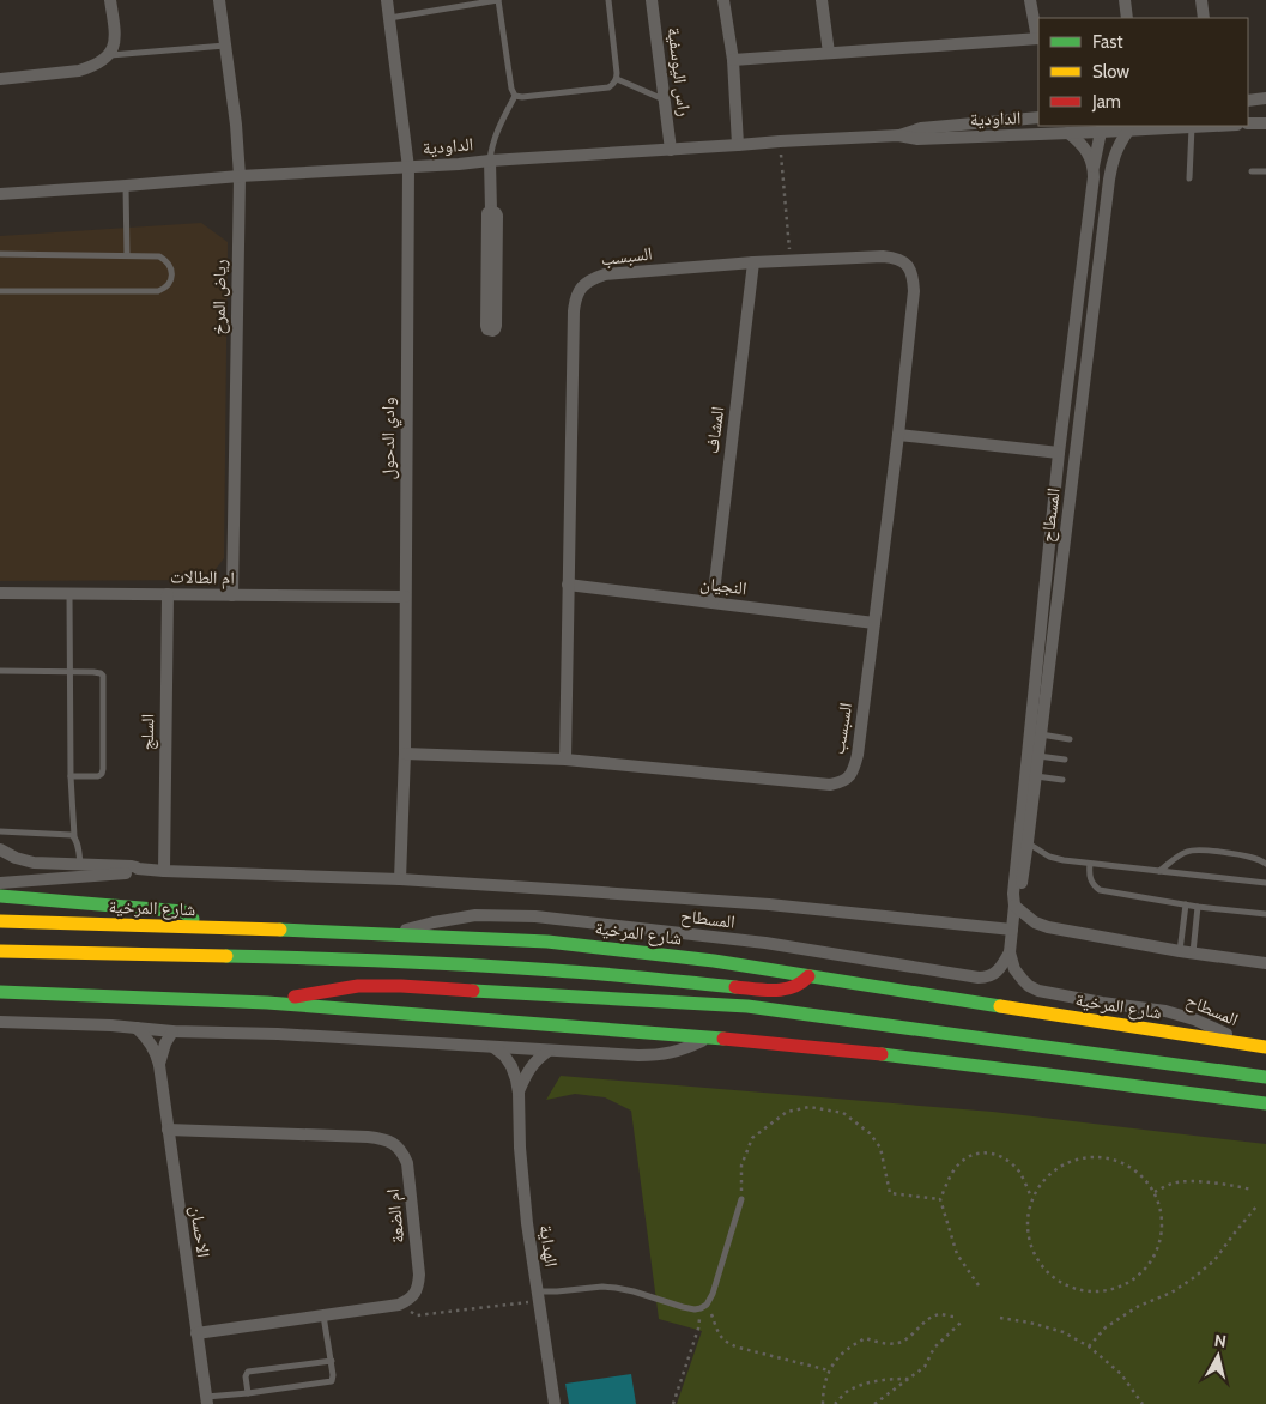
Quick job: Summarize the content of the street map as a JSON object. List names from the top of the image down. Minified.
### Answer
{"streets":{"highway":["شارع المرخية"],"street":["راس اليوسفية","الداودية","السبسب","رياض المرخ","المشاف","وادي الدحول","المسطاح","ام الطالات","النجيان","السلج","ام الضعة","الاحسان","الهداية"]},"crossings":[["راس اليوسفية","الداودية"],["الداودية","رياض المرخ"],["الداودية","وادي الدحول"],["الداودية","المسطاح"],["السبسب","المشاف"],["السبسب","وادي الدحول"],["السبسب","النجيان"],["رياض المرخ","ام الطالات"],["المشاف","النجيان"],["وادي الدحول","ام الطالات"],["وادي الدحول","شارع المرخية"],["المسطاح","شارع المرخية"],["ام الطالات","السلج"],["السلج","شارع المرخية"],["ام الضعة","الاحسان"]],"legend":["Fast","Slow","Jam"],"north":"top"}
